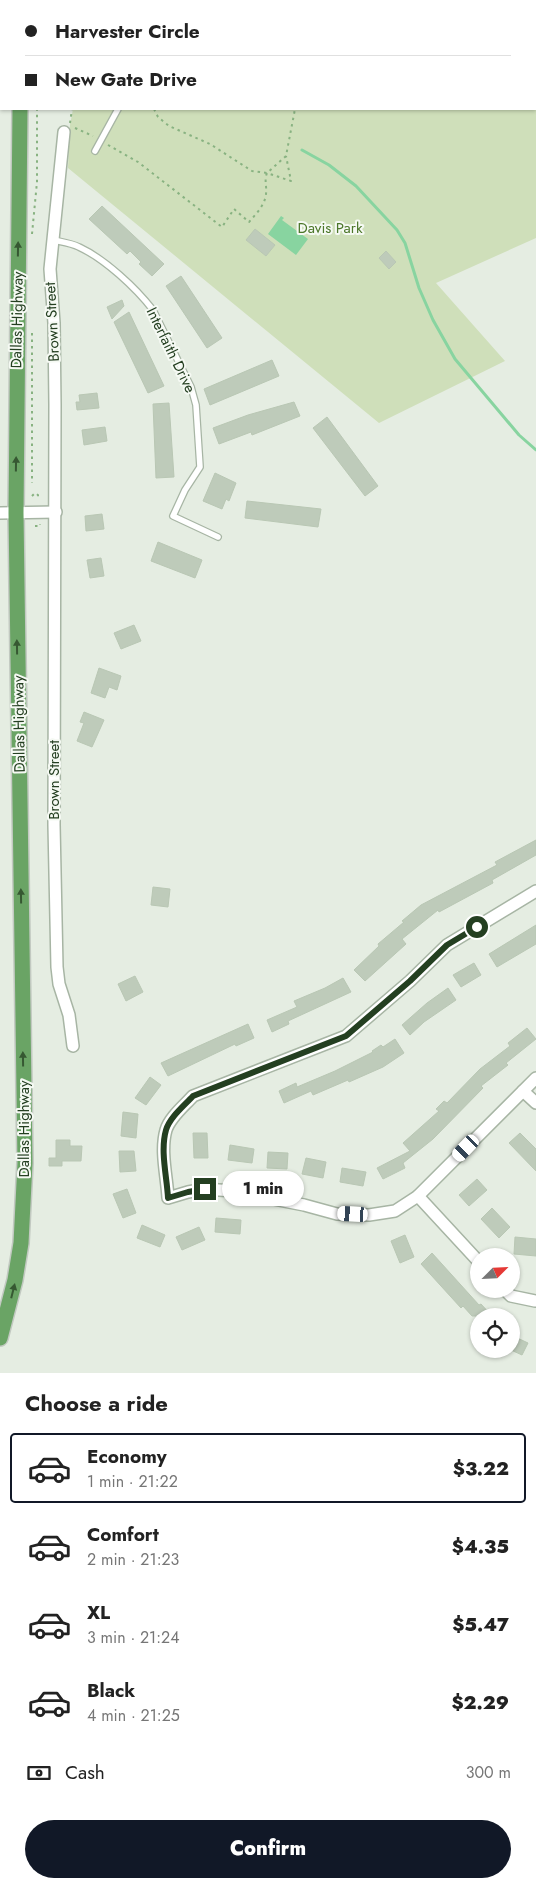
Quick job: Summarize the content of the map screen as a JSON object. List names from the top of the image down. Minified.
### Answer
{"streets":{"main road":["Dallas Highway"],"street":["Brown Street"],"lane":["Interfaith Drive"]},"crossings":[["Brown Street","Interfaith Drive"]],"one_way":["Dallas Highway"],"parks":["Davis Park"],"north":"top right","page":{"banner":["Harvester Circle","New Gate Drive"],"bubble":"1 min","heading":"Choose a ride","list":[{"name":"Economy","note":"1 min · 21:22","value":"$3.22"},{"name":"Comfort","note":"2 min · 21:23","value":"$4.35"},{"name":"XL","note":"3 min · 21:24","value":"$5.47"},{"name":"Black","note":"4 min · 21:25","value":"$2.29"}],"pay":["Cash","300 m"],"buttons":"Confirm"}}
